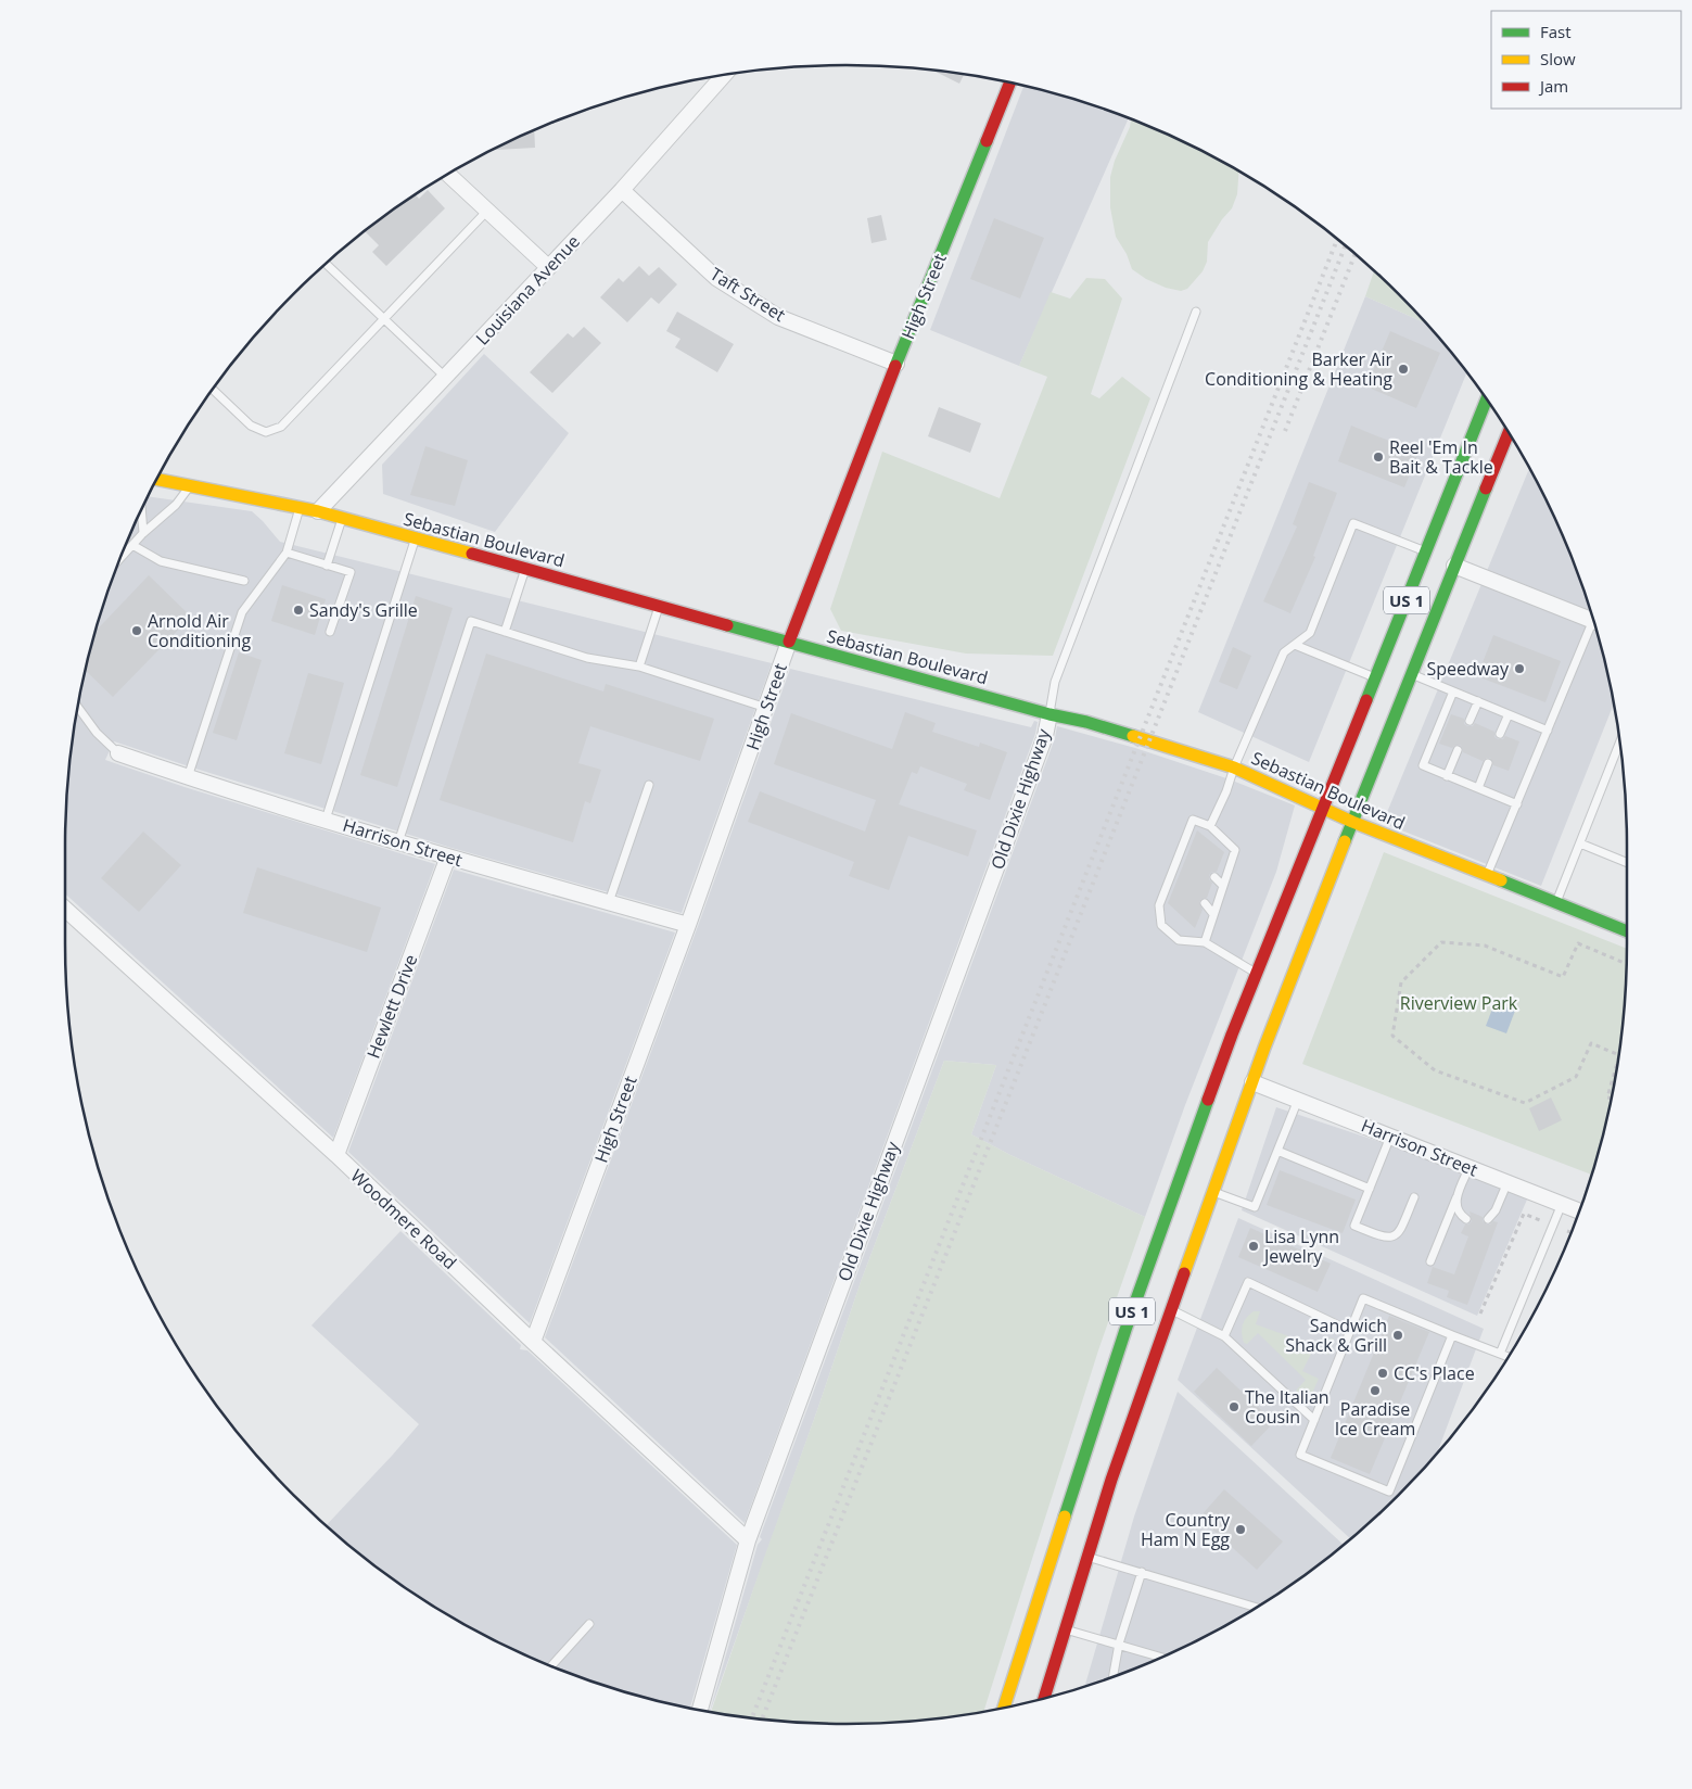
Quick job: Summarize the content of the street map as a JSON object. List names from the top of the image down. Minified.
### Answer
{"streets":{"main road":["High Street","Sebastian Boulevard","US 1"],"street":["Louisiana Avenue","Taft Street","Old Dixie Highway","Harrison Street","Hewlett Drive","Woodmere Road"]},"crossings":[["Louisiana Avenue","Taft Street"],["Louisiana Avenue","Sebastian Boulevard"],["Taft Street","High Street"],["High Street","Sebastian Boulevard"],["High Street","Harrison Street"],["High Street","Woodmere Road"],["Sebastian Boulevard","US 1"],["Sebastian Boulevard","Old Dixie Highway"],["US 1","Harrison Street"],["Old Dixie Highway","Woodmere Road"],["Harrison Street","Hewlett Drive"],["Hewlett Drive","Woodmere Road"]],"parks":["Riverview Park"],"places":["Barker Air Conditioning & Heating","Reel 'Em In Bait & Tackle","Sandy's Grille","Arnold Air Conditioning","Speedway","Lisa Lynn Jewelry","Sandwich Shack & Grill","CC's Place","Paradise Ice Cream","The Italian Cousin","Country Ham N Egg"],"legend":["Fast","Slow","Jam"]}
